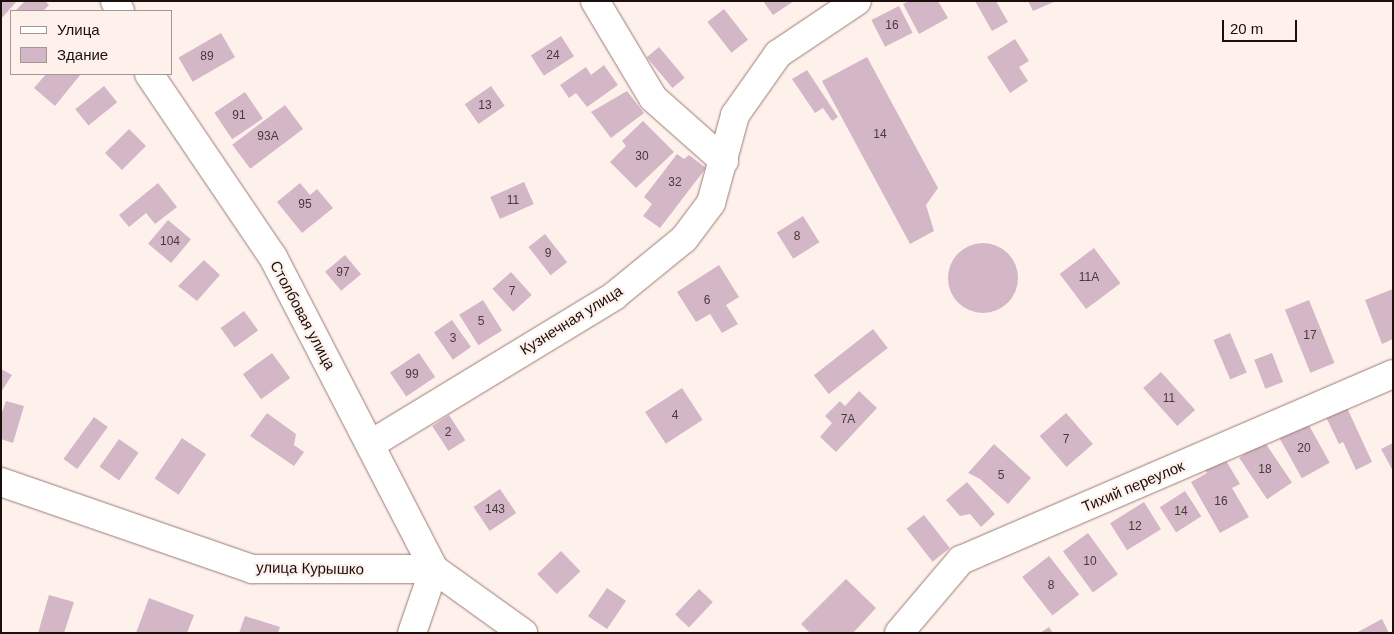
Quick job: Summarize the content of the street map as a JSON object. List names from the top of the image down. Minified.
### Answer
{"streets":{"street":["Столбовая улица","Кузнечная улица","Тихий переулок","улица Курышко"]},"crossings":[["Столбовая улица","Кузнечная улица"],["Столбовая улица","улица Курышко"]],"house_numbers":["16","24","89","13","91","14","93А","30","32","11","95","8","104","9","97","11А","7","6","5","17","3","99","11","4","7А","2","7","20","18","5","16","143","14","12","10","8"],"legend":["Улица","Здание"],"scale_bar":"20 m"}
